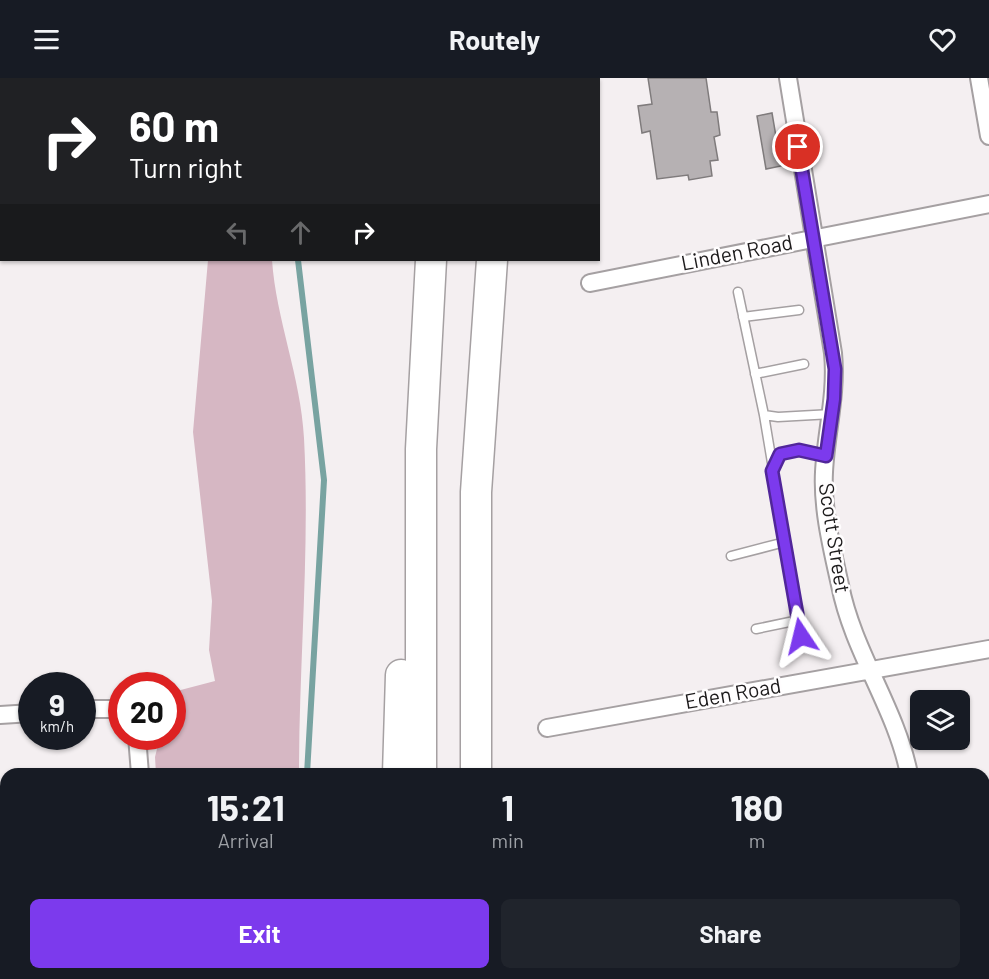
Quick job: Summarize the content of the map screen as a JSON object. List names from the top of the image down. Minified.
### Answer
{"streets":{"street":["Linden Road","Scott Street","Eden Road"]},"crossings":[["Linden Road","Scott Street"],["Scott Street","Eden Road"]],"page":{"header":"Routely","turn":["60 m","Turn right"],"speed":"9 km/h","limit":"20","eta":["15:21","Arrival","1","min","180","m"],"buttons":["Exit","Share"]}}
